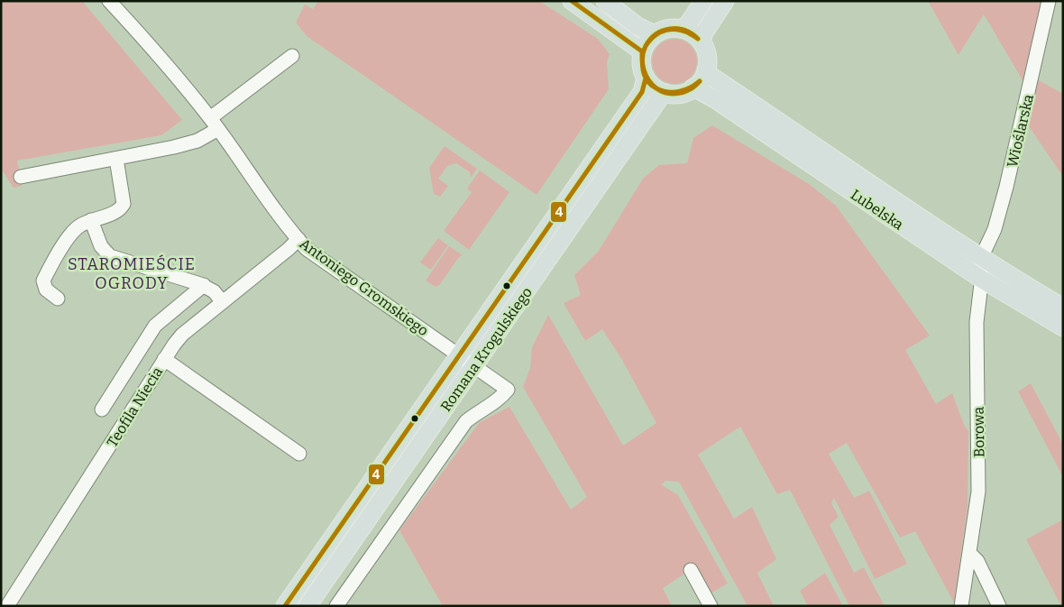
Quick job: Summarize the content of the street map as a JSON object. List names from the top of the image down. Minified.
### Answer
{"streets":{"main road":["Lubelska","Romana Krogulskiego"],"street":["Wioślarska","Antoniego Gromskiego","Teofila Niecia","Borowa"]},"crossings":[["Wioślarska","Lubelska"],["Wioślarska","Borowa"],["Lubelska","Romana Krogulskiego"],["Lubelska","Borowa"],["Antoniego Gromskiego","Romana Krogulskiego"],["Antoniego Gromskiego","Teofila Niecia"]],"districts":["STAROMIEŚCIE OGRODY"],"lines":["transit line 4"]}
